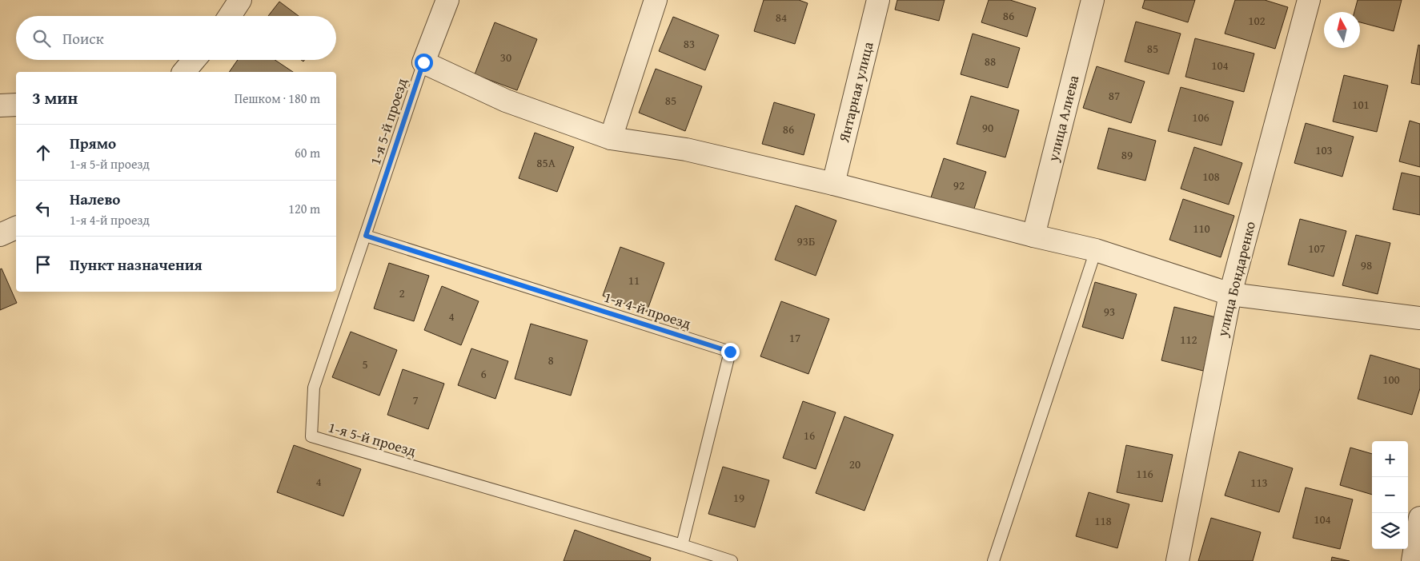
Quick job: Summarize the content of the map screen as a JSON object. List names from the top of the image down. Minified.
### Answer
{"streets":{"street":["Янтарная улица","улица Алиева","улица Бондаренко"],"lane":["1-я 5-й проезд","1-я 4-й проезд"]},"crossings":[["1-я 5-й проезд","1-я 4-й проезд"]],"house_numbers":["86","84","102","83","85","30","88","104","87","85","101","106","90","86","103","89","85А","108","92","110","93Б","107","98","11","2","93","4","17","112","8","5","6","100","7","16","20","116","4","113","19","104","118"],"north":"top","page":{"search":"Поиск","heading":["3 мин","Пешком · 180 m"],"list":[["Прямо","1-я 5-й проезд","60 m"],["Налево","1-я 4-й проезд","120 m"],"Пункт назначения"],"map_buttons":["+","−"]}}
